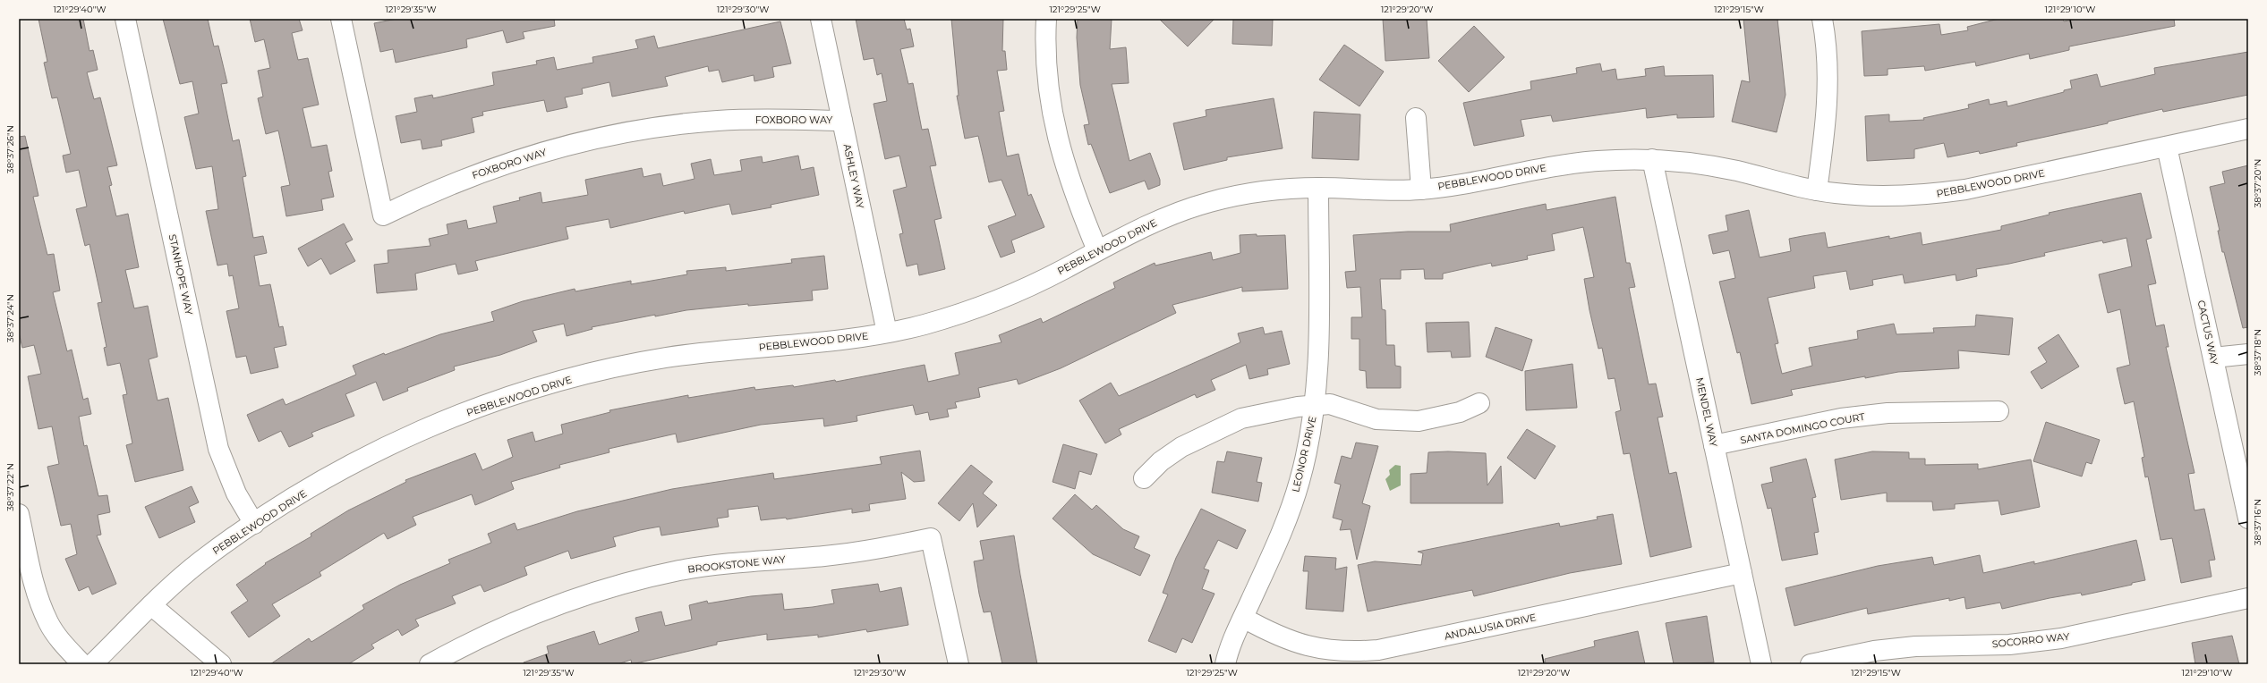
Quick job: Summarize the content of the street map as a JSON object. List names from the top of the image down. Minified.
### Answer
{"streets":{"street":["FOXBORO WAY","ASHLEY WAY","PEBBLEWOOD DRIVE","STANHOPE WAY","CACTUS WAY","MENDEL WAY","SANTA DOMINGO COURT","LEONOR DRIVE","BROOKSTONE WAY","ANDALUSIA DRIVE","SOCORRO WAY"]},"crossings":[["FOXBORO WAY","ASHLEY WAY"],["ASHLEY WAY","PEBBLEWOOD DRIVE"],["PEBBLEWOOD DRIVE","STANHOPE WAY"],["PEBBLEWOOD DRIVE","CACTUS WAY"],["PEBBLEWOOD DRIVE","MENDEL WAY"],["PEBBLEWOOD DRIVE","LEONOR DRIVE"],["MENDEL WAY","SANTA DOMINGO COURT"],["MENDEL WAY","ANDALUSIA DRIVE"],["LEONOR DRIVE","ANDALUSIA DRIVE"]],"coordinates":["121°29'40\"W","121°29'35\"W","121°29'30\"W","121°29'25\"W","121°29'20\"W","121°29'15\"W","121°29'10\"W","38°37'26\"N","38°37'20\"N","38°37'24\"N","38°37'18\"N","38°37'22\"N","38°37'16\"N"]}
